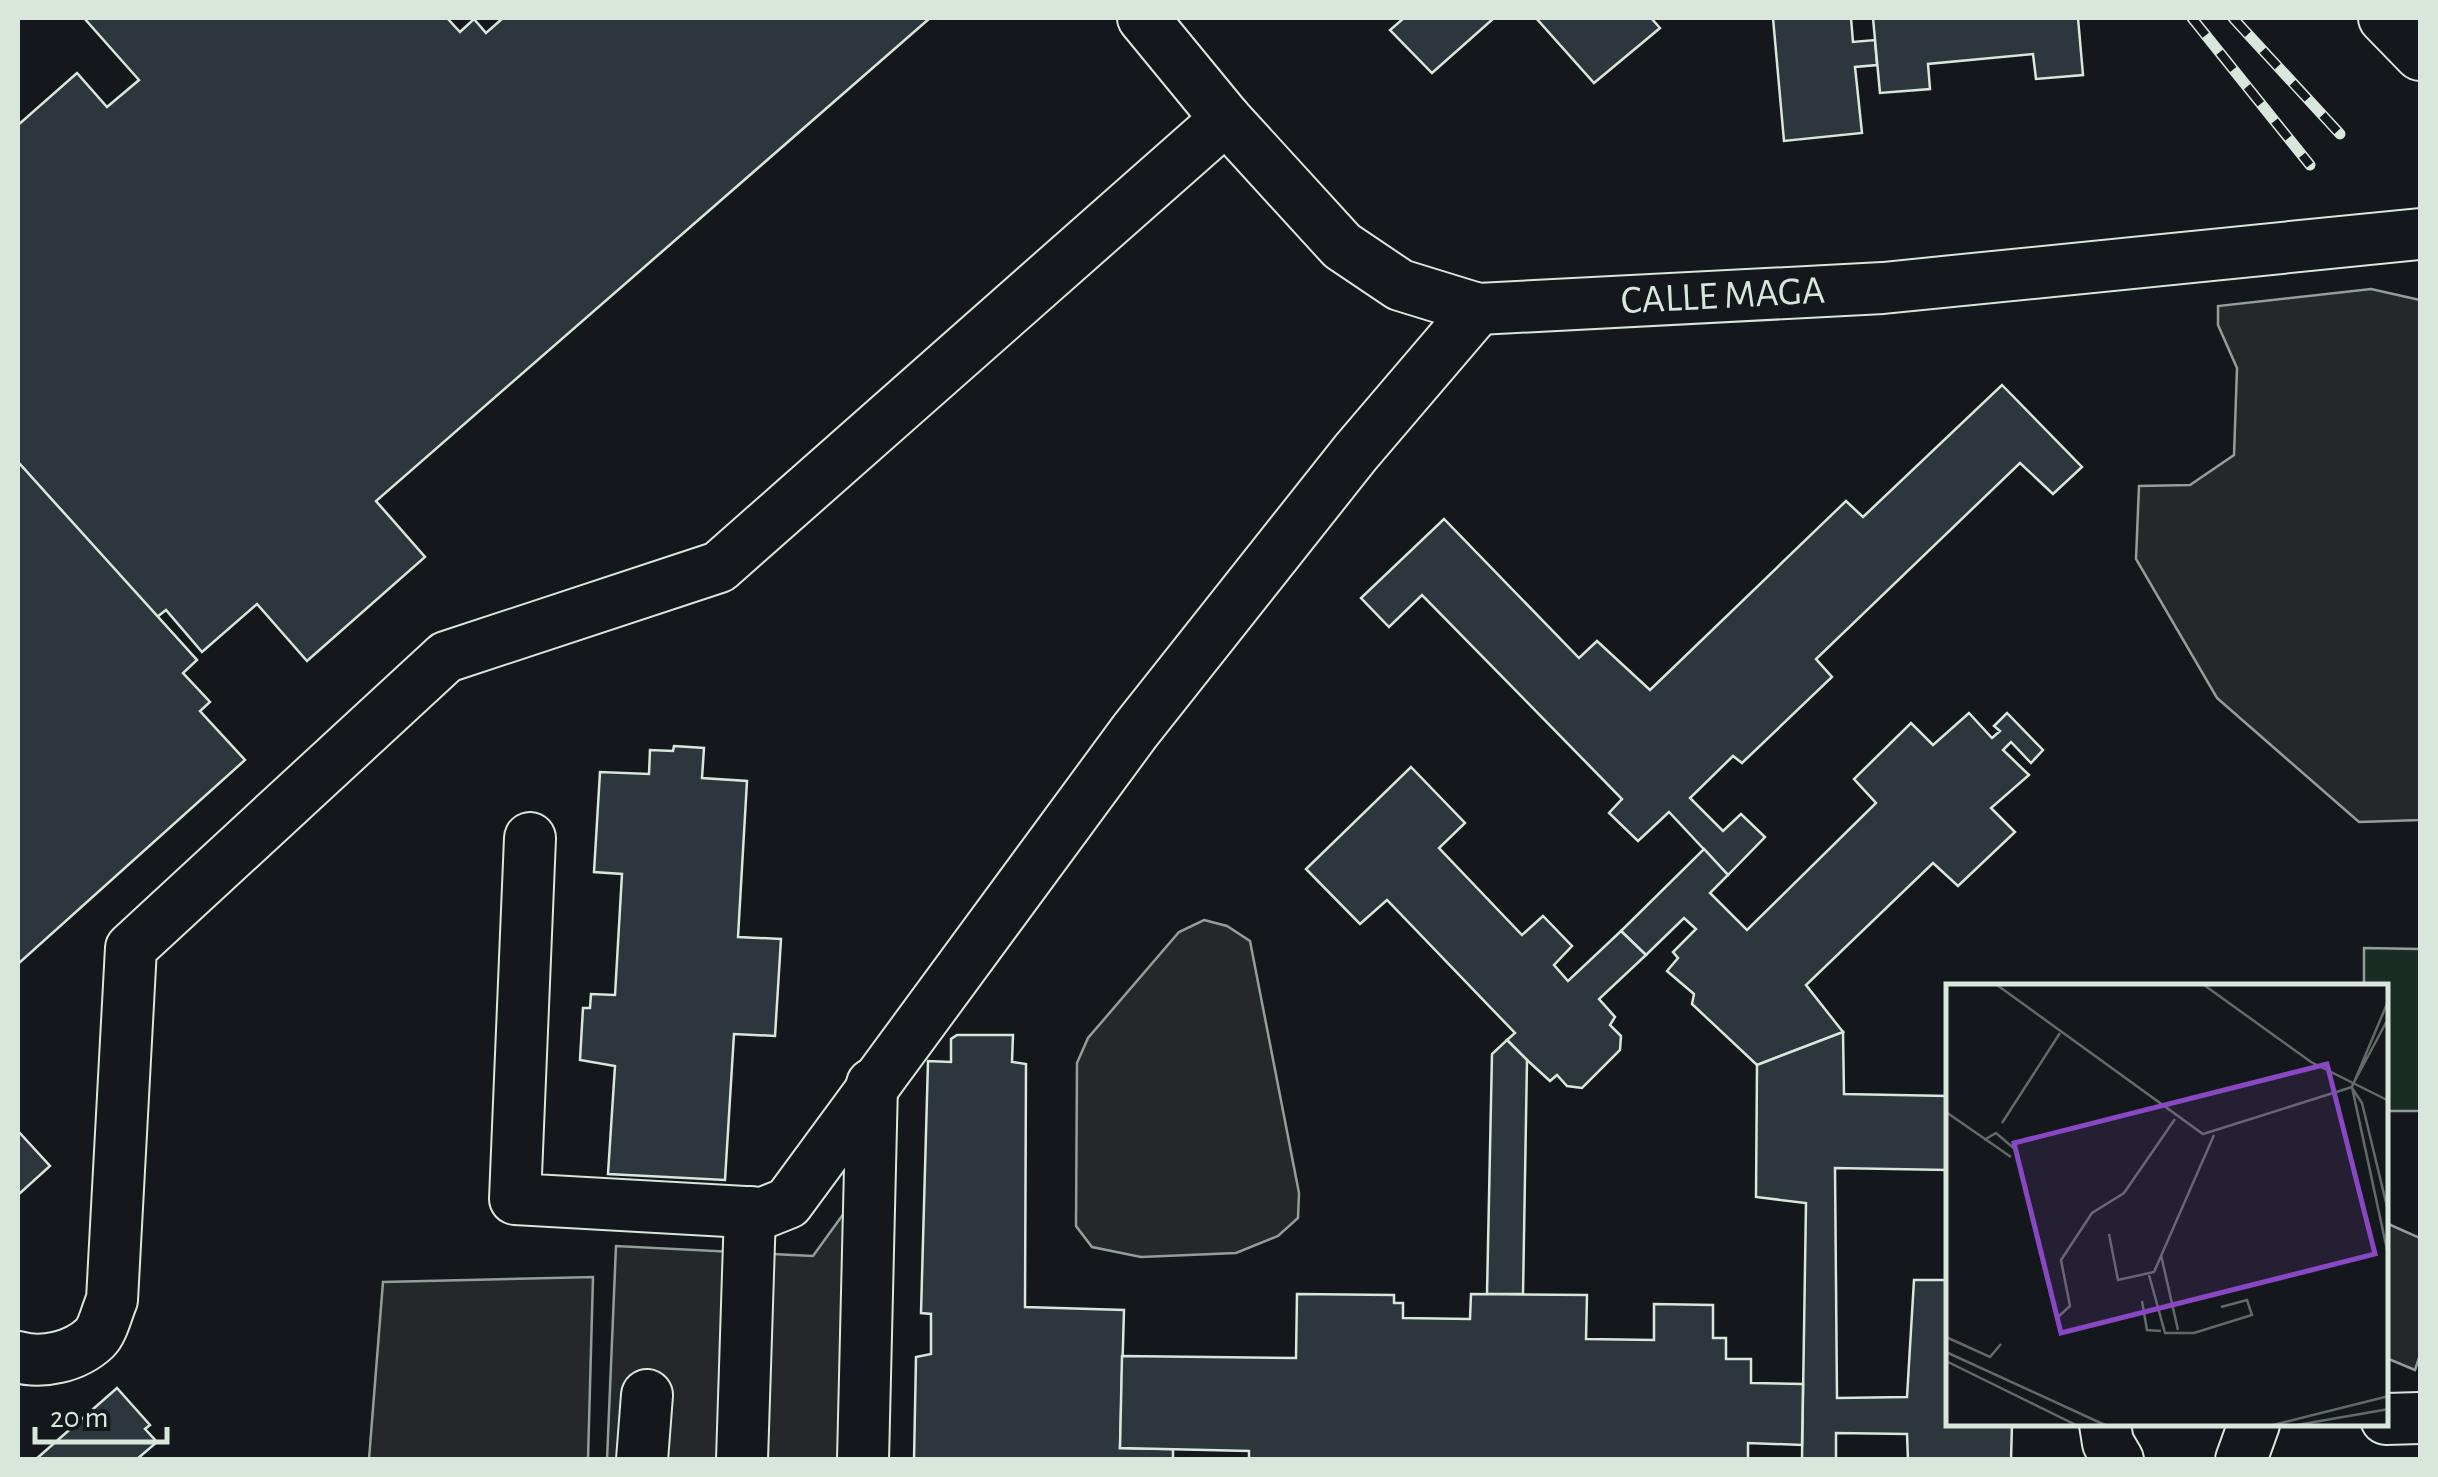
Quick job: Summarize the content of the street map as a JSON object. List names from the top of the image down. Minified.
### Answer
{"streets":{"street":["CALLE MAGA"]},"scale_bar":"20 m"}
